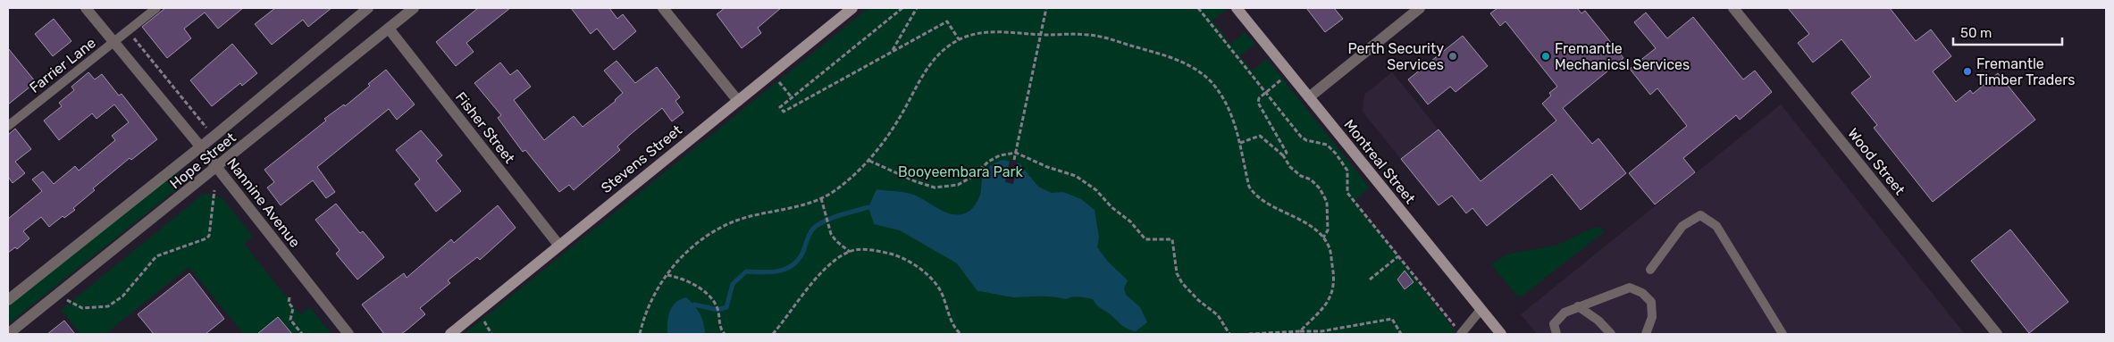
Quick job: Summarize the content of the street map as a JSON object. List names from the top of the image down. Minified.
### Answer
{"streets":{"street":["Fisher Street","Stevens Street","Hope Street","Montreal Street","Wood Street","Nannine Avenue"],"lane":["Farrier Lane"]},"crossings":[["Farrier Lane","Nannine Avenue"],["Fisher Street","Stevens Street"],["Fisher Street","Hope Street"],["Hope Street","Nannine Avenue"]],"parks":["Booyeembara Park"],"places":["Perth Security Services","Fremantle Mechanicsl Services","Fremantle Timber Traders"],"scale_bar":"50 m"}
